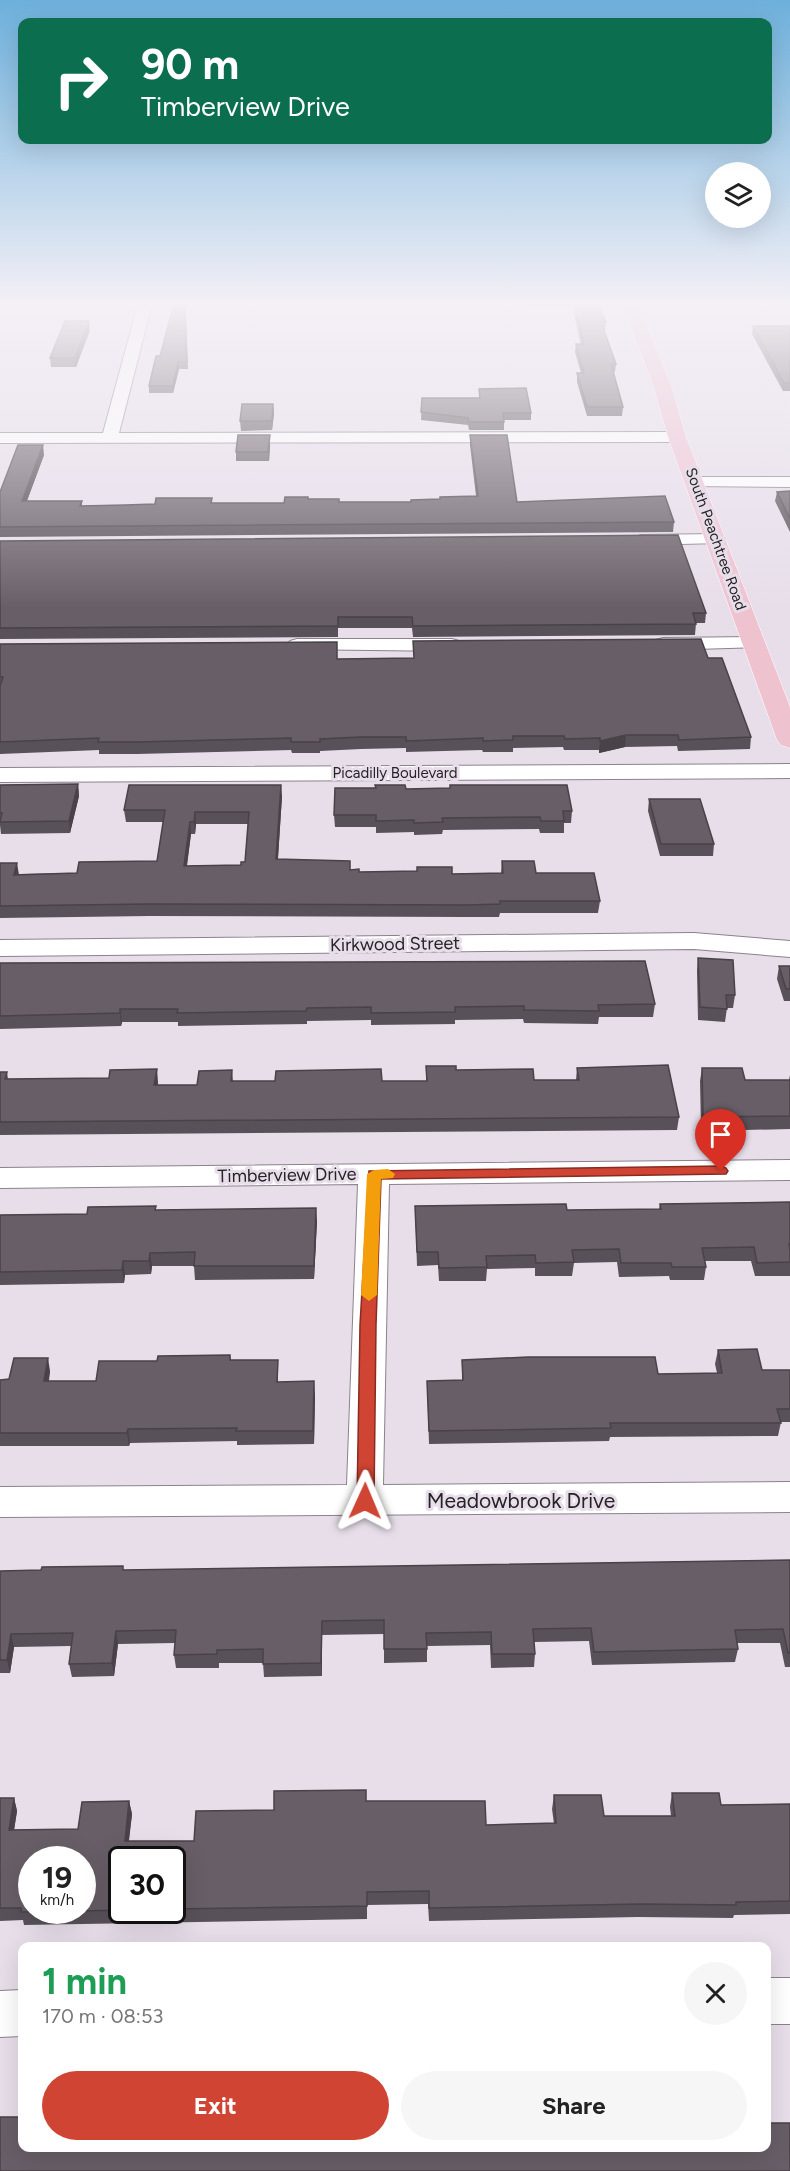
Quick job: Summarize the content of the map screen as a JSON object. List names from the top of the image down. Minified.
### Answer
{"streets":{"main road":["South Peachtree Road"],"street":["Picadilly Boulevard","Kirkwood Street","Timberview Drive","Meadowbrook Drive"]},"page":{"turn":["90 m","Timberview Drive"],"speed":"19 km/h","limit":"30","heading":["1 min","170 m · 08:53"],"buttons":["Exit","Share"]}}
